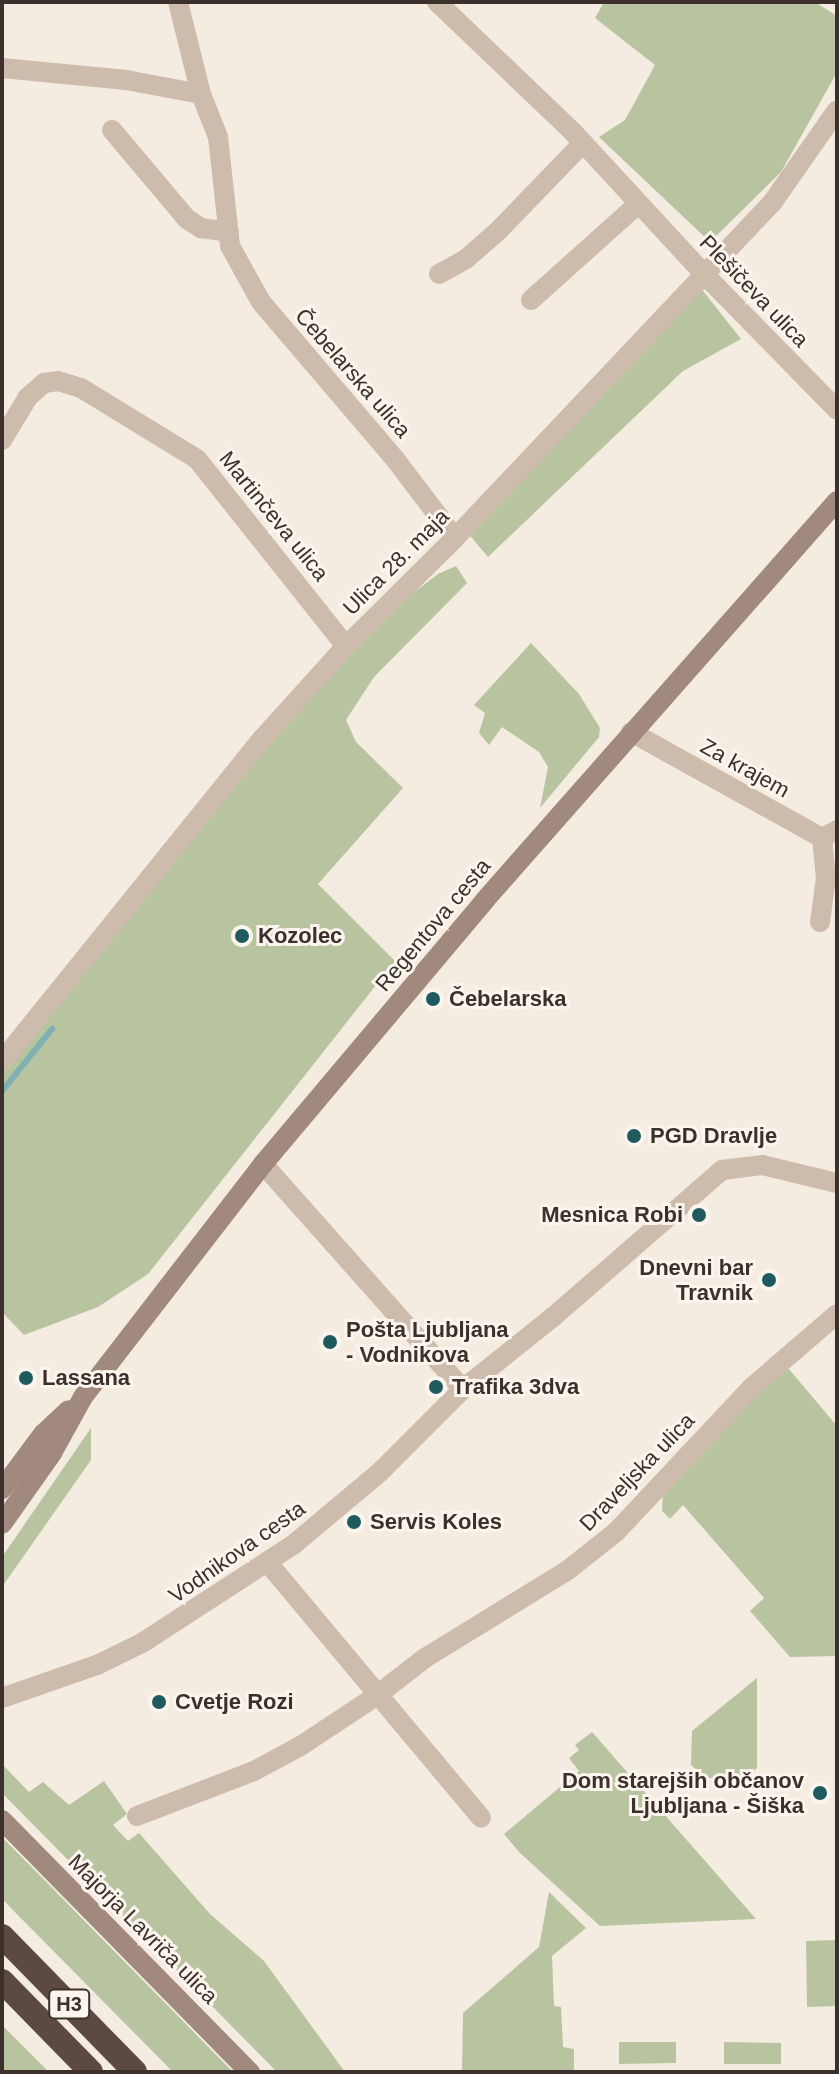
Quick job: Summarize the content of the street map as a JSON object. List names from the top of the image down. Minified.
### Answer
{"streets":{"highway":["H3"],"street":["Plešičeva ulica","Čebelarska ulica","Martinčeva ulica","Ulica 28. maja","Za krajem","Regentova cesta","Draveljska ulica","Vodnikova cesta","Majorja Lavriča ulica"]},"crossings":[["Plešičeva ulica","Ulica 28. maja"],["Čebelarska ulica","Ulica 28. maja"],["Martinčeva ulica","Ulica 28. maja"],["Za krajem","Regentova cesta"]],"places":["Kozolec","Čebelarska","PGD Dravlje","Mesnica Robi","Dnevni bar Travnik","Pošta Ljubljana - Vodnikova","Lassana","Trafika 3dva","Servis Koles","Cvetje Rozi","Dom starejših občanov Ljubljana - Šiška"]}
